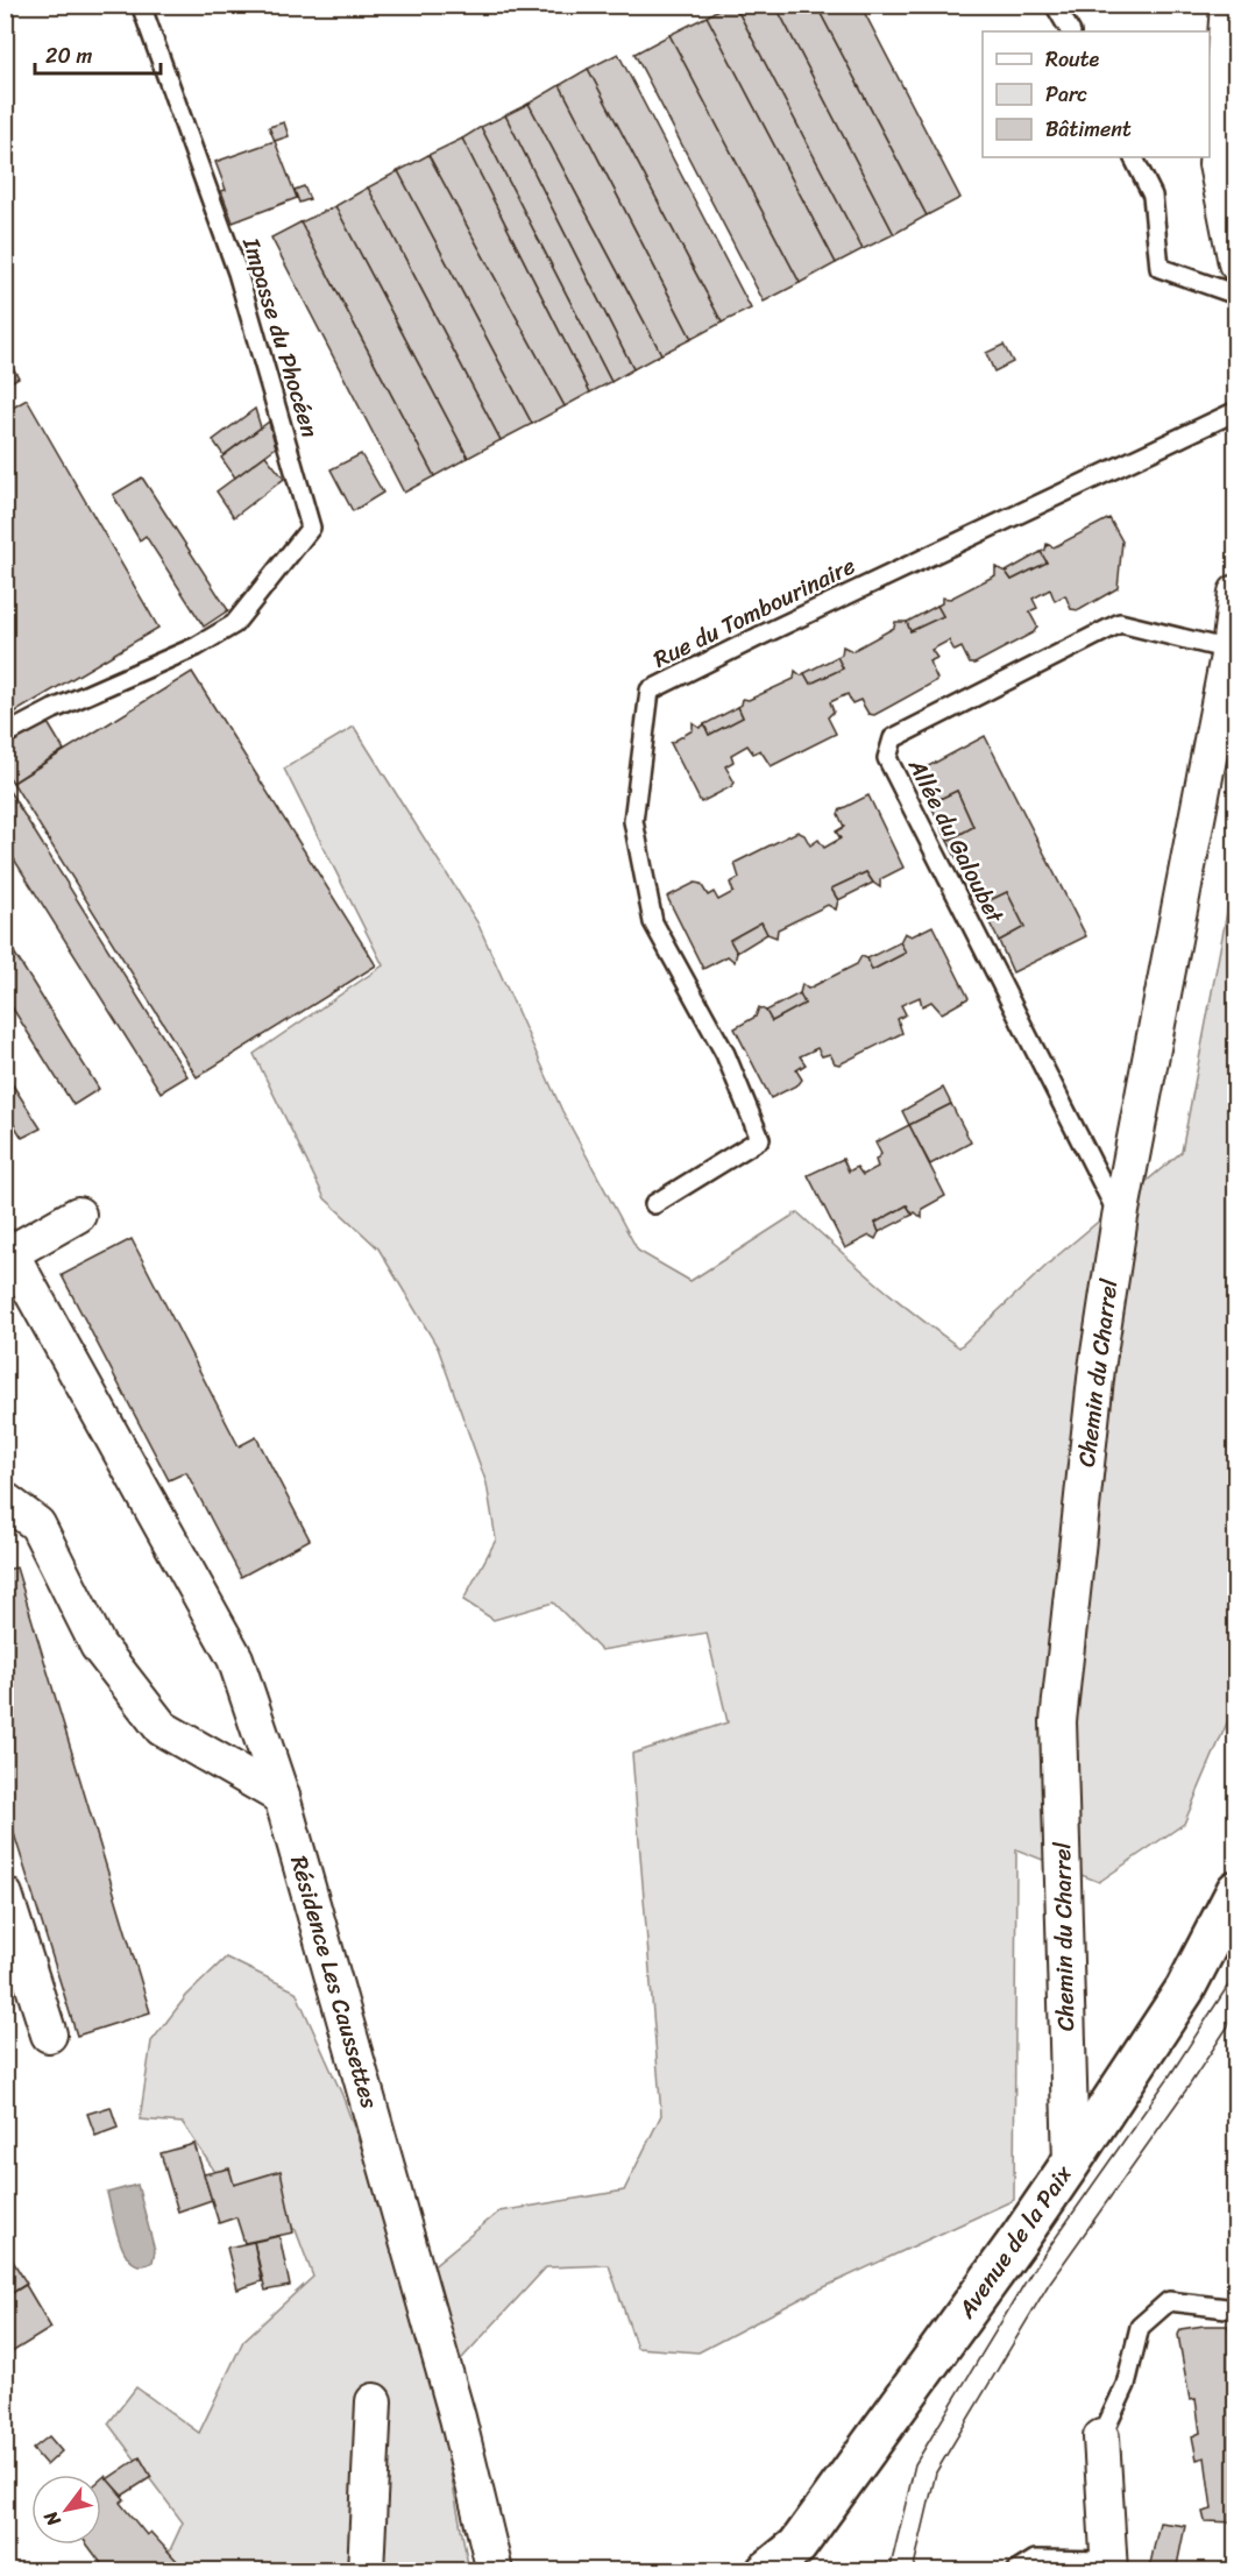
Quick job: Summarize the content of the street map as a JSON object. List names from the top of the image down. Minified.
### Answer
{"streets":{"street":["Chemin du Charrel","Résidence Les Caussettes","Avenue de la Paix"],"lane":["Impasse du Phocéen","Rue du Tombourinaire","Allée du Galoubet"]},"crossings":[["Allée du Galoubet","Chemin du Charrel"],["Chemin du Charrel","Avenue de la Paix"]],"legend":["Route","Parc","Bâtiment"],"scale_bar":"20 m","north":"bottom left"}
